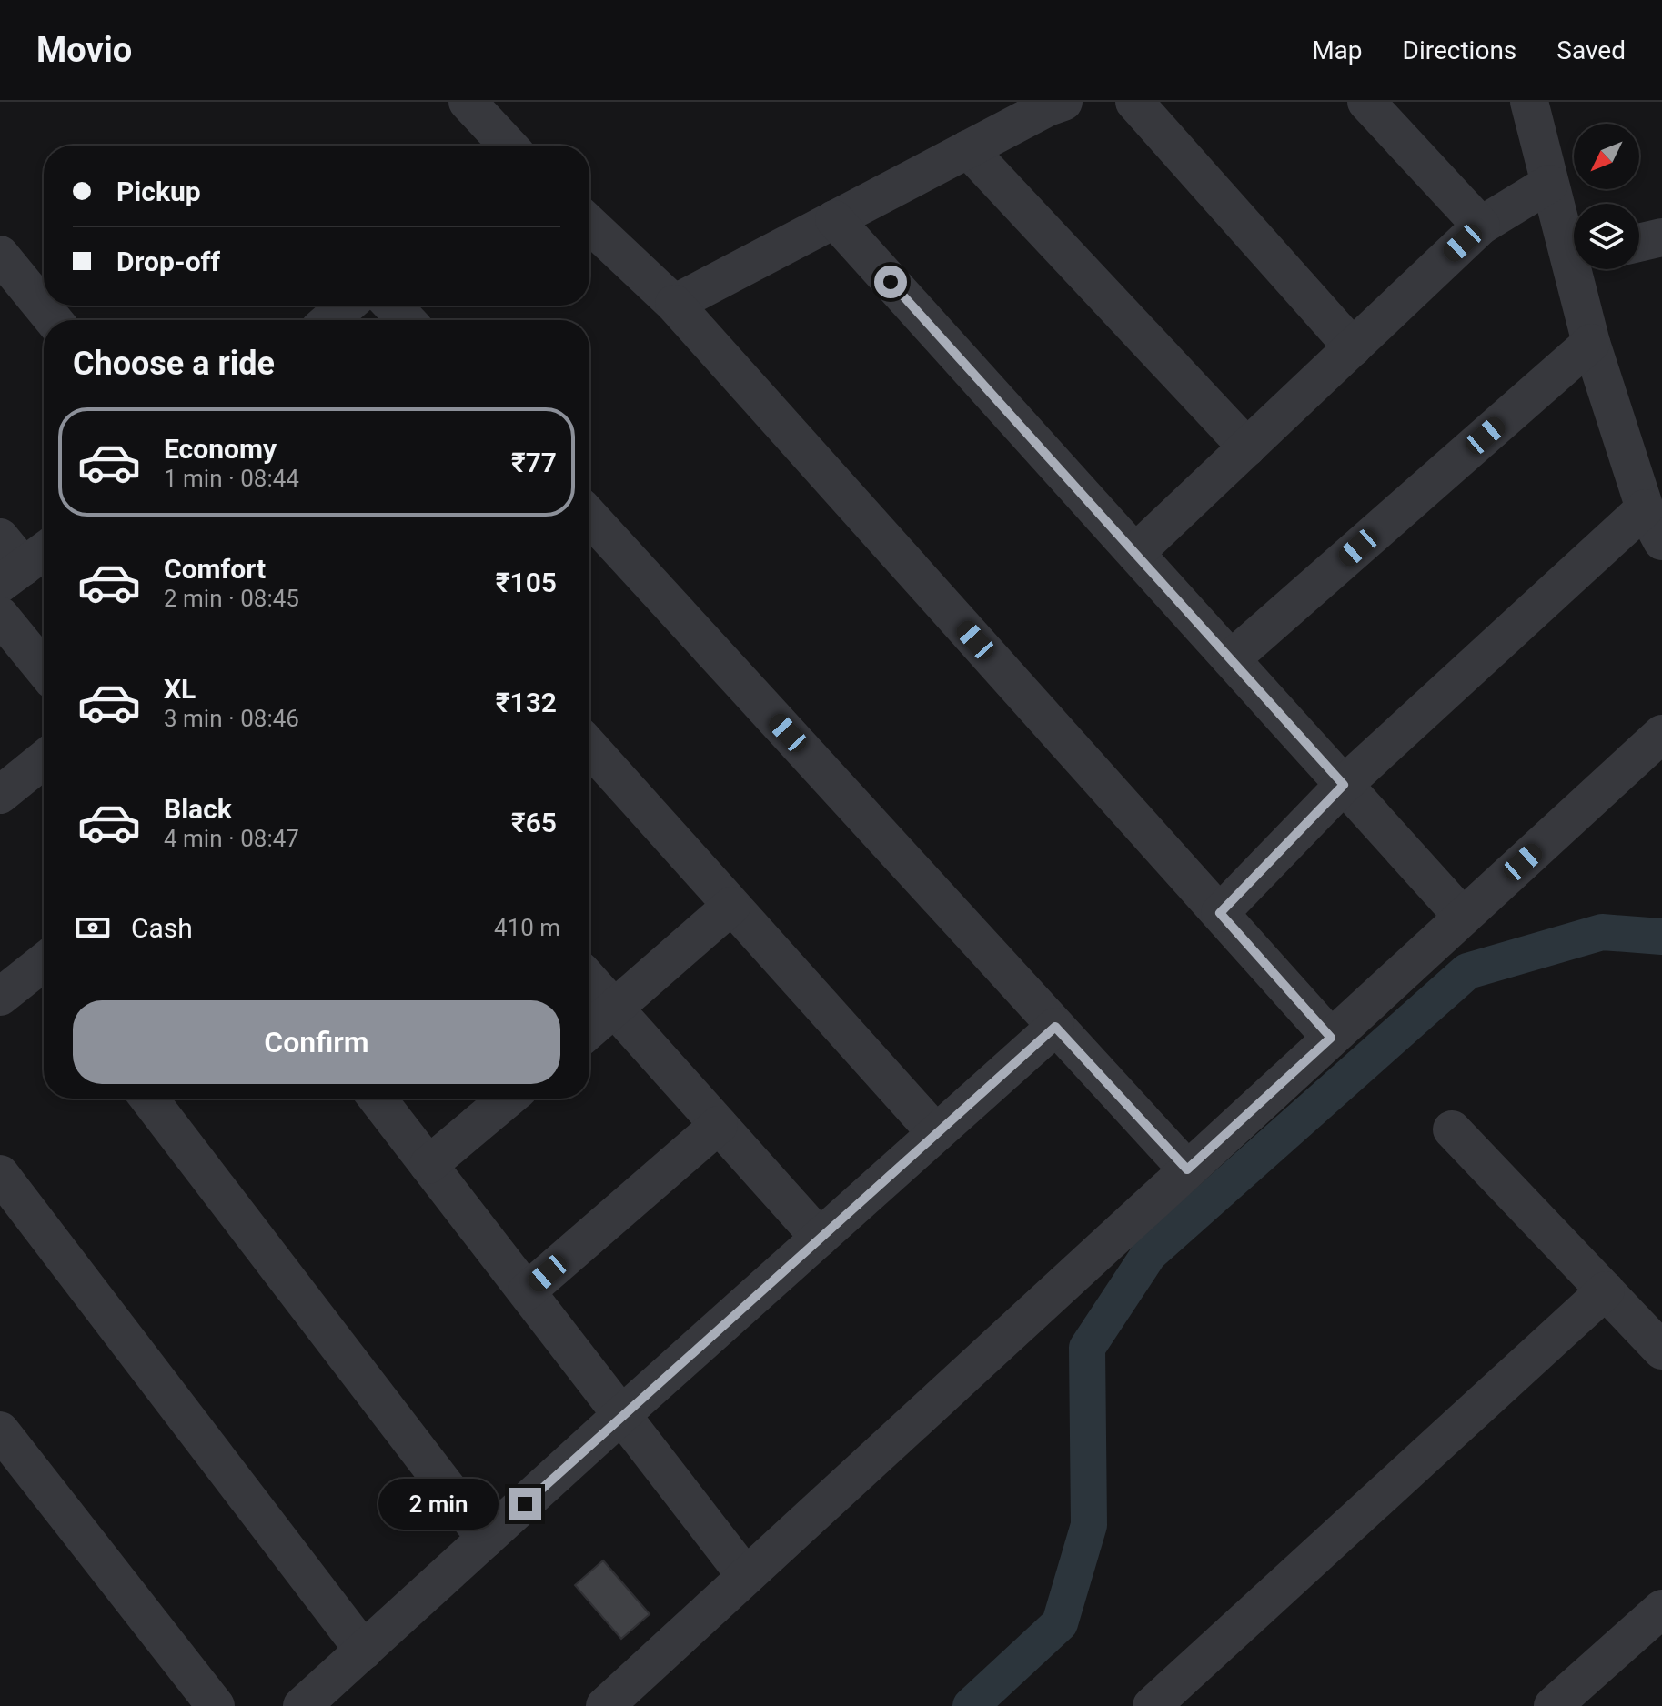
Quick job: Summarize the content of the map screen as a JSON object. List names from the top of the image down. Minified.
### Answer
{"north":"bottom left","page":{"header":"Movio","nav":["Map","Directions","Saved"],"banner":["Pickup","Drop-off"],"heading":"Choose a ride","list":[{"name":"Economy","note":"1 min · 08:44","value":"₹77"},{"name":"Comfort","note":"2 min · 08:45","value":"₹105"},{"name":"XL","note":"3 min · 08:46","value":"₹132"},{"name":"Black","note":"4 min · 08:47","value":"₹65"}],"pay":["Cash","410 m"],"buttons":"Confirm","bubble":"2 min"}}
